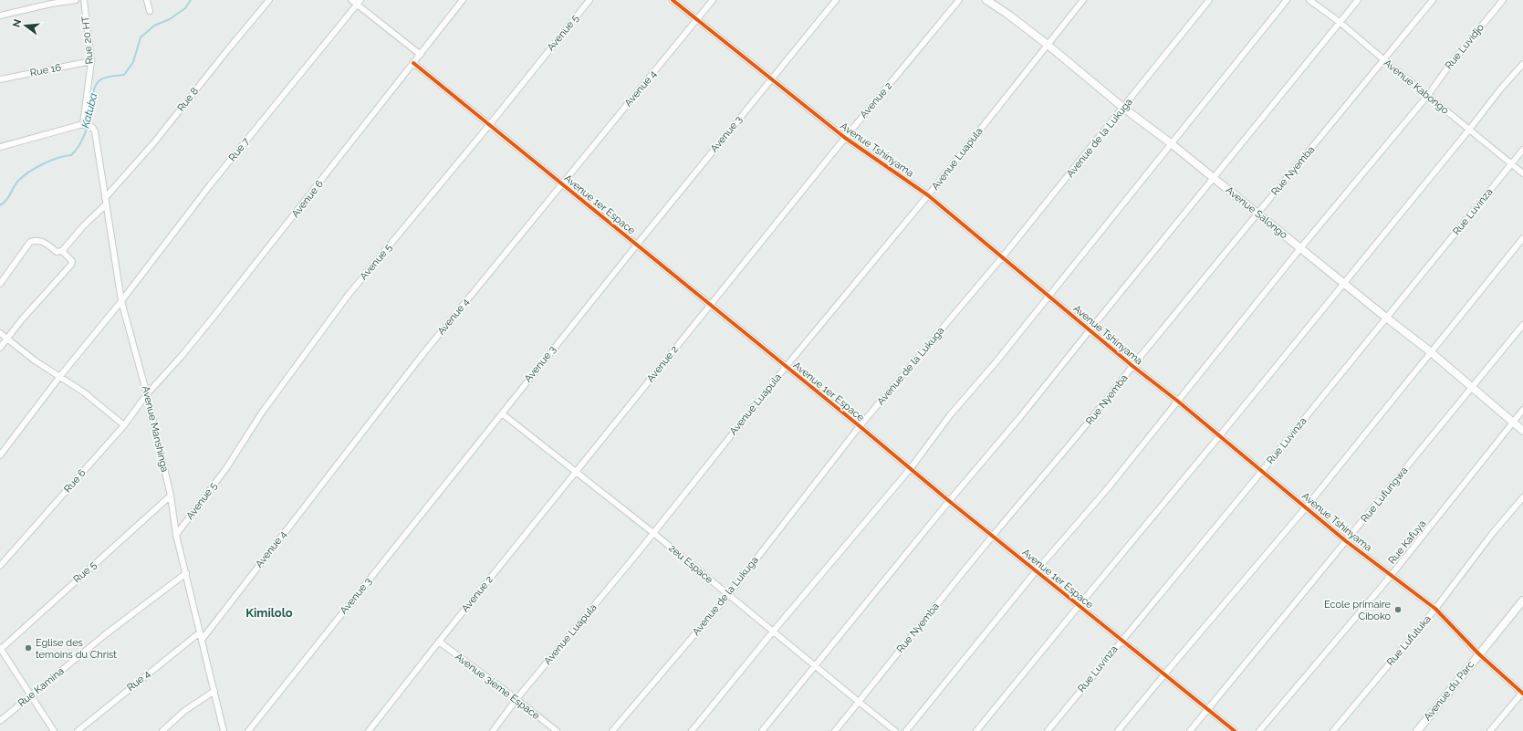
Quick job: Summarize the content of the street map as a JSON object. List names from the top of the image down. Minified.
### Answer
{"streets":{"street":["Avenue 5","Rue 20 HT","Rue Luvidjo","Rue 16","Avenue Kabongo","Avenue 4","Rue 8","Avenue 2","Avenue 3","Avenue de la Lukuga","Rue 7","Avenue Tshinyama","Avenue Luapula","Rue Nyemba","Avenue 6","Avenue 1er Espace","Rue Luvinza","Avenue Salongo","Avenue Manshinga","Rue 6","Rue Lufungwa","Rue Kafuya","2eu Espace","Rue 5","Rue Lufutuka","Rue 4","Avenue 3ieme Espace","Rue Kamina","Avenue du Parc"]},"crossings":[["Avenue 5","Avenue 1er Espace"],["Avenue 5","Avenue Manshinga"],["Rue 20 HT","Rue 16"],["Rue 20 HT","Avenue Manshinga"],["Rue Luvidjo","Avenue Kabongo"],["Rue Luvidjo","Avenue Tshinyama"],["Rue Luvidjo","Avenue 1er Espace"],["Rue Luvidjo","Avenue Salongo"],["Avenue Kabongo","Rue Nyemba"],["Avenue Kabongo","Rue Luvinza"],["Avenue 4","Avenue Tshinyama"],["Avenue 4","Avenue 1er Espace"],["Avenue 4","Avenue Manshinga"],["Rue 8","Avenue Manshinga"],["Avenue 2","Avenue Tshinyama"],["Avenue 2","Avenue 1er Espace"],["Avenue 2","2eu Espace"],["Avenue 2","Avenue 3ieme Espace"],["Avenue 3","Avenue Tshinyama"],["Avenue 3","Avenue 1er Espace"],["Avenue 3","2eu Espace"],["Avenue de la Lukuga","Avenue Tshinyama"],["Avenue de la Lukuga","Avenue 1er Espace"],["Avenue de la Lukuga","Avenue Salongo"],["Avenue de la Lukuga","2eu Espace"],["Rue 7","Avenue Manshinga"],["Avenue Tshinyama","Avenue Luapula"],["Avenue Tshinyama","Rue Nyemba"],["Avenue Tshinyama","Rue Luvinza"],["Avenue Tshinyama","Rue Lufungwa"],["Avenue Tshinyama","Rue Kafuya"],["Avenue Tshinyama","Rue Lufutuka"],["Avenue Tshinyama","Avenue du Parc"],["Avenue Luapula","Avenue 1er Espace"],["Avenue Luapula","Avenue Salongo"],["Avenue Luapula","2eu Espace"],["Avenue Luapula","Avenue 3ieme Espace"],["Rue Nyemba","Avenue 1er Espace"],["Rue Nyemba","Avenue Salongo"],["Rue Nyemba","2eu Espace"],["Avenue 6","Avenue 1er Espace"],["Avenue 6","Avenue Manshinga"],["Avenue 6","Rue 6"],["Avenue 1er Espace","Rue Luvinza"],["Avenue 1er Espace","Rue Lufungwa"],["Rue Luvinza","Avenue Salongo"],["Avenue Salongo","Rue Lufungwa"],["Avenue Salongo","Rue Kafuya"],["Avenue Manshinga","Rue 6"],["Avenue Manshinga","Rue 5"],["Avenue Manshinga","Rue 4"],["Avenue Manshinga","Rue Kamina"]],"districts":["Kimilolo"],"water":["Katuba"],"places":["Ecole primaire Ciboko","Eglise des temoins du Christ"],"north":"left"}
